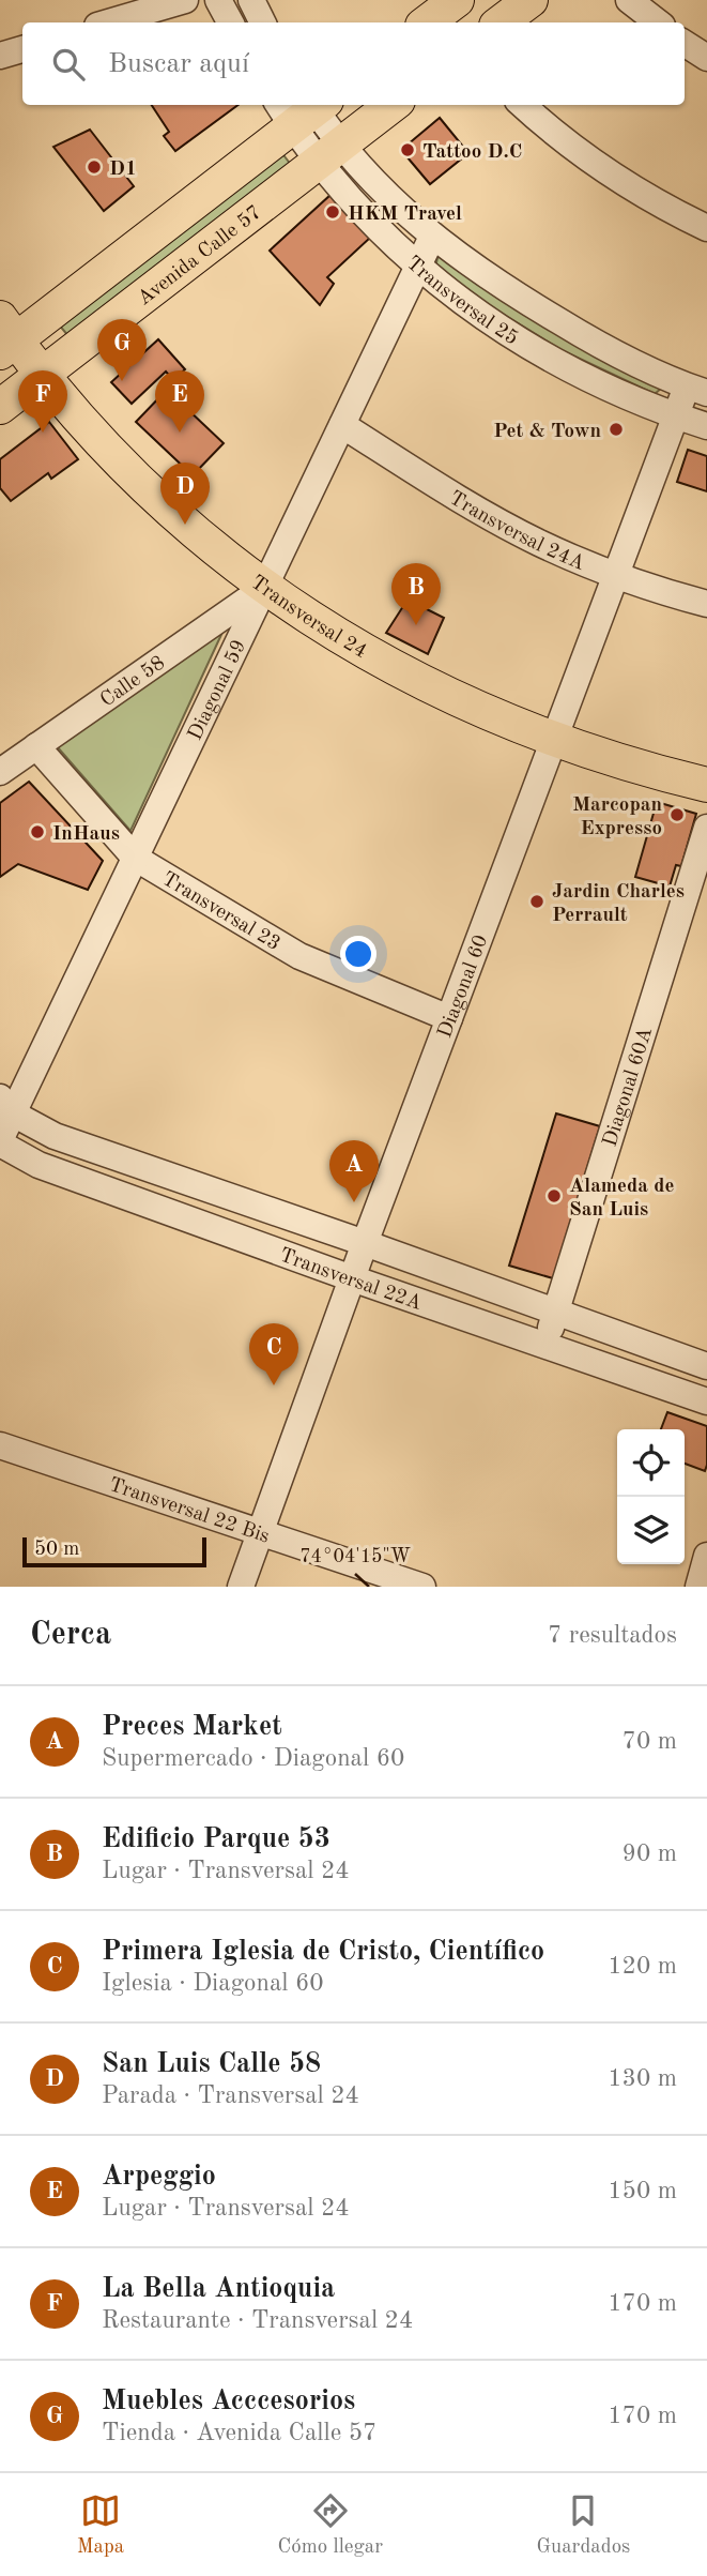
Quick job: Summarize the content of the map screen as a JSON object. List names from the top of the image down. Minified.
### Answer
{"streets":{"main road":["Avenida Calle 57","Transversal 24"],"street":["Transversal 25","Transversal 24A","Calle 58","Diagonal 59","Transversal 23","Diagonal 60","Diagonal 60A","Transversal 22A","Transversal 22 Bis"]},"crossings":[["Avenida Calle 57","Transversal 25"],["Avenida Calle 57","Transversal 24"],["Transversal 25","Diagonal 59"],["Transversal 25","Diagonal 60"],["Transversal 24A","Diagonal 59"],["Transversal 24A","Diagonal 60"],["Transversal 24","Calle 58"],["Transversal 24","Diagonal 59"],["Transversal 24","Diagonal 60"],["Calle 58","Diagonal 59"],["Calle 58","Transversal 23"],["Diagonal 59","Transversal 23"],["Diagonal 59","Transversal 22A"],["Transversal 23","Diagonal 60"],["Diagonal 60","Transversal 22A"],["Diagonal 60","Transversal 22 Bis"],["Diagonal 60A","Transversal 22A"]],"places":["Tattoo D.C","D1","HKM Travel","Pet & Town","Marcopan Expresso","InHaus","Jardin Charles Perrault","Alameda de San Luis"],"scale_bar":"50 m","page":{"search":"Buscar aquí","pins":["G","E","F","D","B","A","C"],"scale":"50 m","heading":["Cerca","7 resultados"],"list":[{"mark":"A","name":"Preces Market","note":"Supermercado · Diagonal 60","value":"70 m"},{"mark":"B","name":"Edificio Parque 53","note":"Lugar · Transversal 24","value":"90 m"},{"mark":"C","name":"Primera Iglesia de Cristo, Científico","note":"Iglesia · Diagonal 60","value":"120 m"},{"mark":"D","name":"San Luis Calle 58","note":"Parada · Transversal 24","value":"130 m"},{"mark":"E","name":"Arpeggio","note":"Lugar · Transversal 24","value":"150 m"},{"mark":"F","name":"La Bella Antioquia","note":"Restaurante · Transversal 24","value":"170 m"},{"mark":"G","name":"Muebles Acccesorios","note":"Tienda · Avenida Calle 57","value":"170 m"}],"nav":["Mapa","Cómo llegar","Guardados"]},"coordinates":["74°04'15\"W"]}
